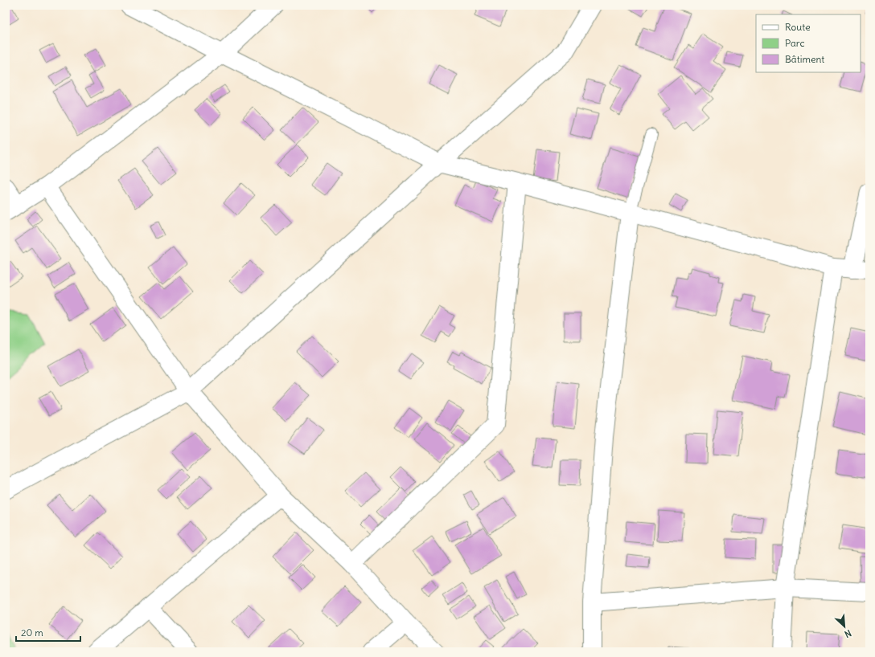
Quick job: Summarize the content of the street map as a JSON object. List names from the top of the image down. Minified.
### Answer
{"legend":["Route","Parc","Bâtiment"],"scale_bar":"20 m","north":"bottom right"}
